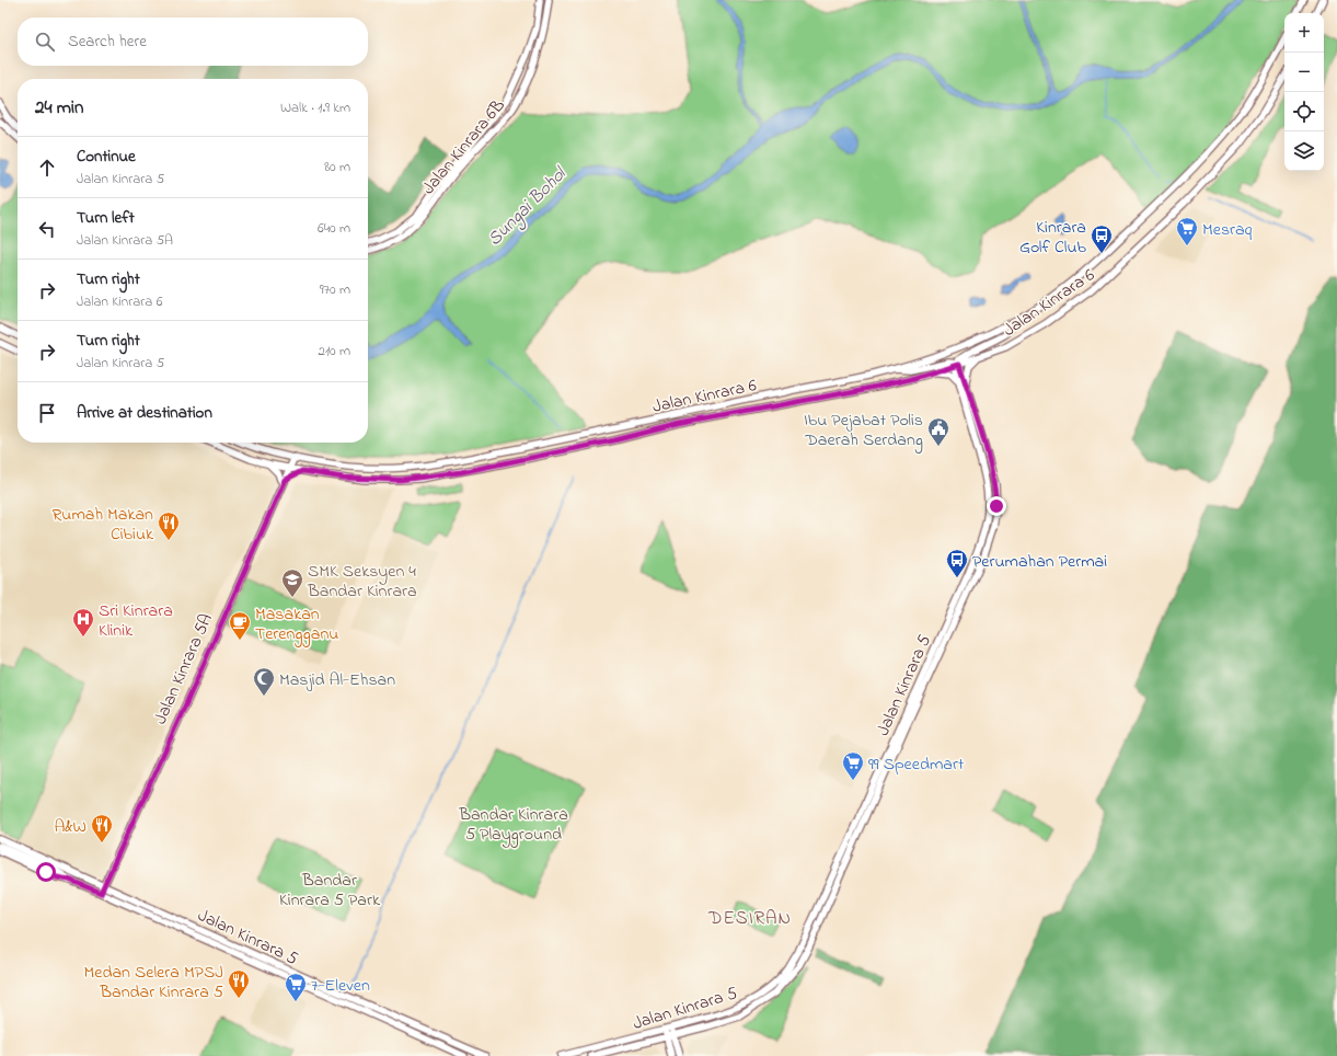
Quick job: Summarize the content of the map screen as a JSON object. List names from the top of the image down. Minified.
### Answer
{"streets":{"main road":["Jalan Kinrara 6B","Jalan Kinrara 6","Jalan Kinrara 5A","Jalan Kinrara 5"]},"crossings":[["Jalan Kinrara 6","Jalan Kinrara 5A"],["Jalan Kinrara 6","Jalan Kinrara 5"],["Jalan Kinrara 5A","Jalan Kinrara 5"]],"districts":["DESIRAN"],"water":["Sungai Bohol"],"parks":["Bandar Kinrara 5 Playground","Bandar Kinrara 5 Park"],"places":{"supermarket":["Mesraq","99 Speedmart","7-Eleven"],"bus stop":["Kinrara Golf Club","Perumahan Permai"],"public building":["Ibu Pejabat Polis Daerah Serdang"],"restaurant":["Rumah Makan Cibiuk","A&W","Medan Selera MPSJ Bandar Kinrara 5"],"school or university":["SMK Seksyen 4 Bandar Kinrara"],"hospital":["Sri Kinrara Klinik"],"cafe":["Masakan Terengganu"],"mosque":["Masjid Al-Ehsan"]},"page":{"map_buttons":["+","−"],"search":"Search here","heading":["24 min","Walk · 1.9 km"],"list":[["Continue","Jalan Kinrara 5","80 m"],["Turn left","Jalan Kinrara 5A","640 m"],["Turn right","Jalan Kinrara 6","970 m"],["Turn right","Jalan Kinrara 5","210 m"],"Arrive at destination"]}}
